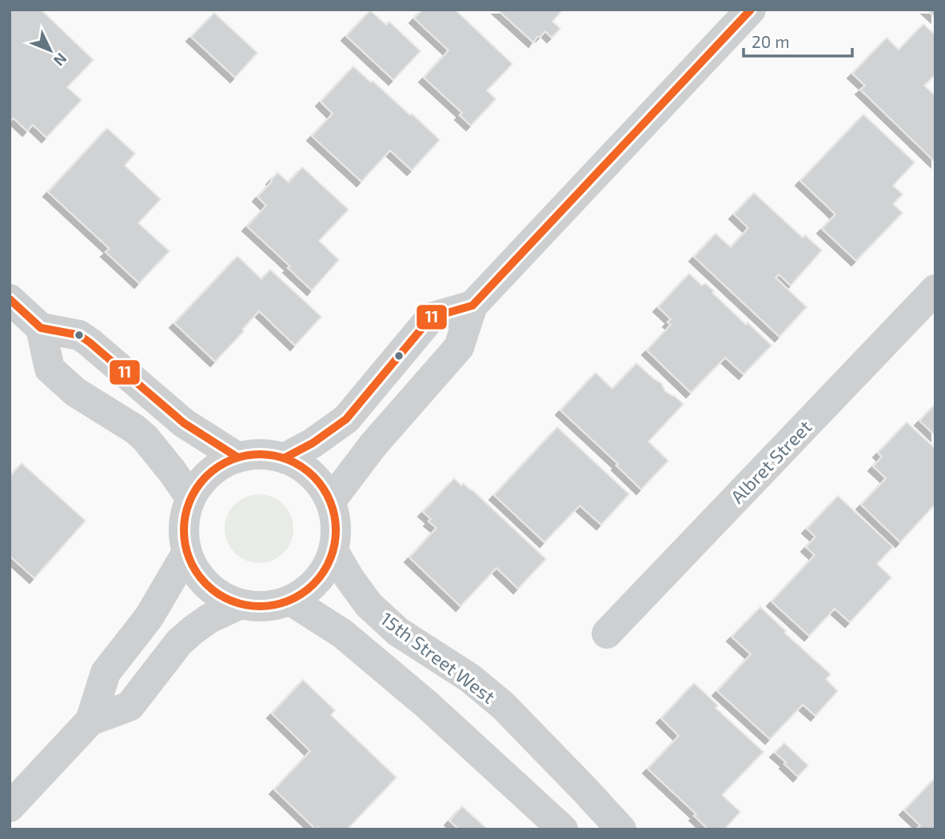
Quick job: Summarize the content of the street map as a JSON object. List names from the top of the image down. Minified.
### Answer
{"streets":{"street":["Albret Street","15th Street West"]},"lines":["transit line 11"],"scale_bar":"20 m","north":"bottom right"}
